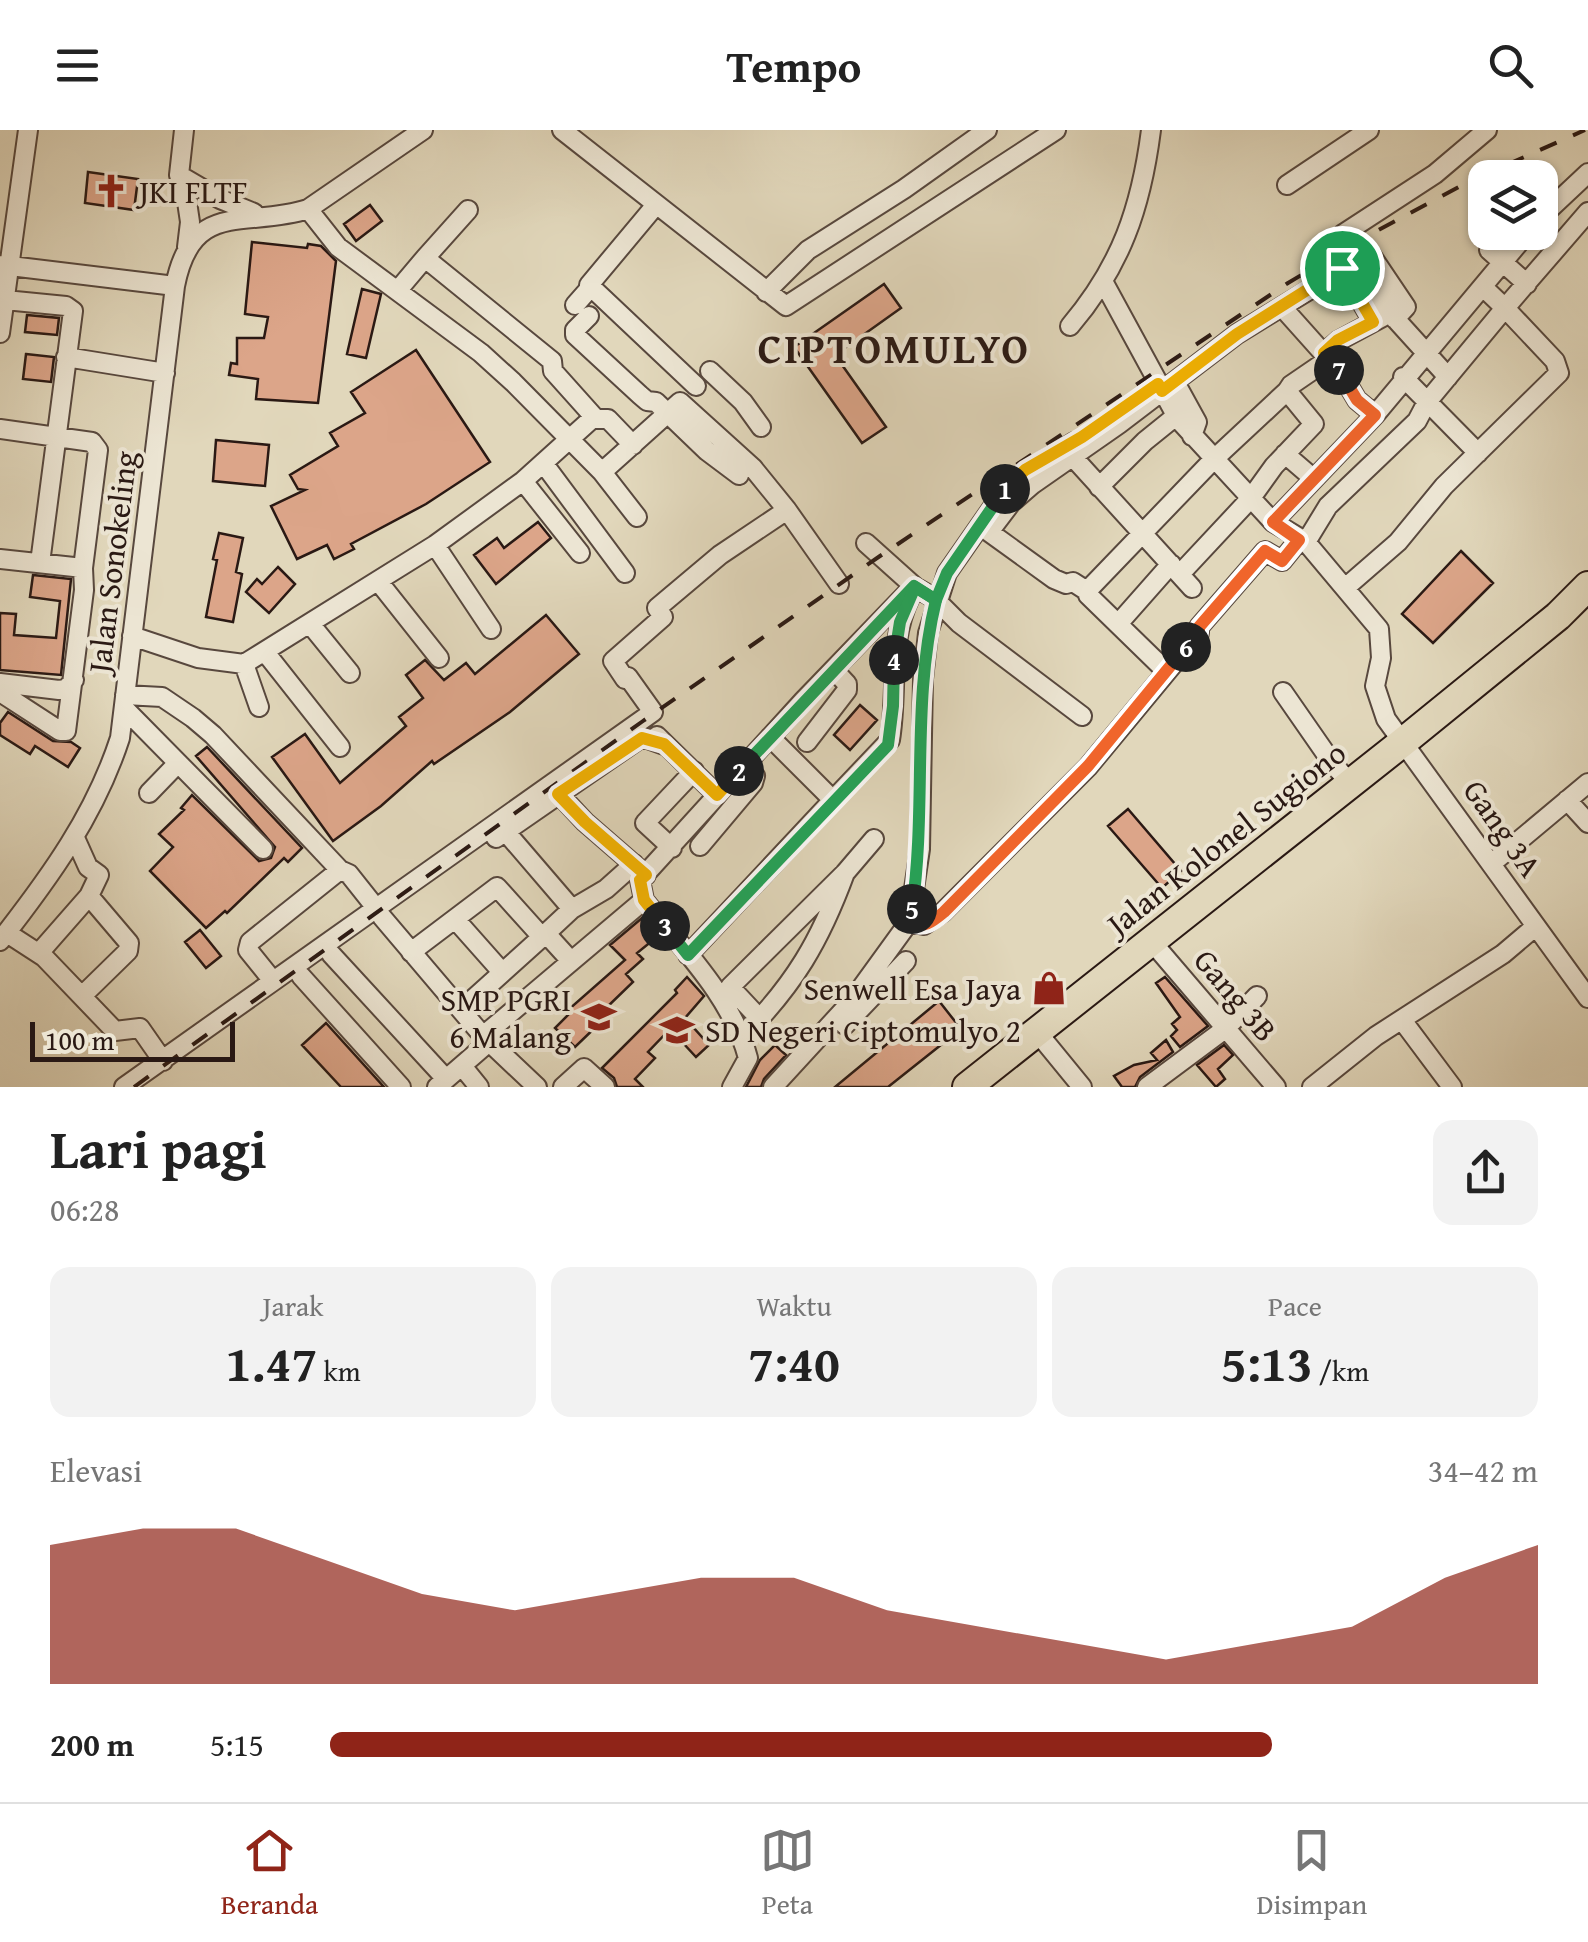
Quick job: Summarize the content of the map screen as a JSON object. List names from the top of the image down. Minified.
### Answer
{"streets":{"highway":["Jalan Kolonel Sugiono"],"street":["Jalan Sonokeling","Gang 3A","Gang 3B"]},"crossings":[["Gang 3A","Jalan Kolonel Sugiono"],["Jalan Kolonel Sugiono","Gang 3B"]],"districts":["CIPTOMULYO"],"places":{"church":["JKI FLTF"],"shop":["Senwell Esa Jaya"],"school or university":["SMP PGRI 6 Malang","SD Negeri Ciptomulyo 2"]},"scale_bar":"100 m","page":{"header":"Tempo","pins":["7","1","6","4","2","5","3"],"scale":"100 m","heading":["Lari pagi","06:28"],"stats":[["Jarak","1.47 km"],["Waktu","7:40"],["Pace","5:13 /km"]],"chart":["Elevasi","34–42 m"],"list":[{"name":"200 m","note":"5:15"}],"tabs":["Beranda","Peta","Disimpan"]}}
